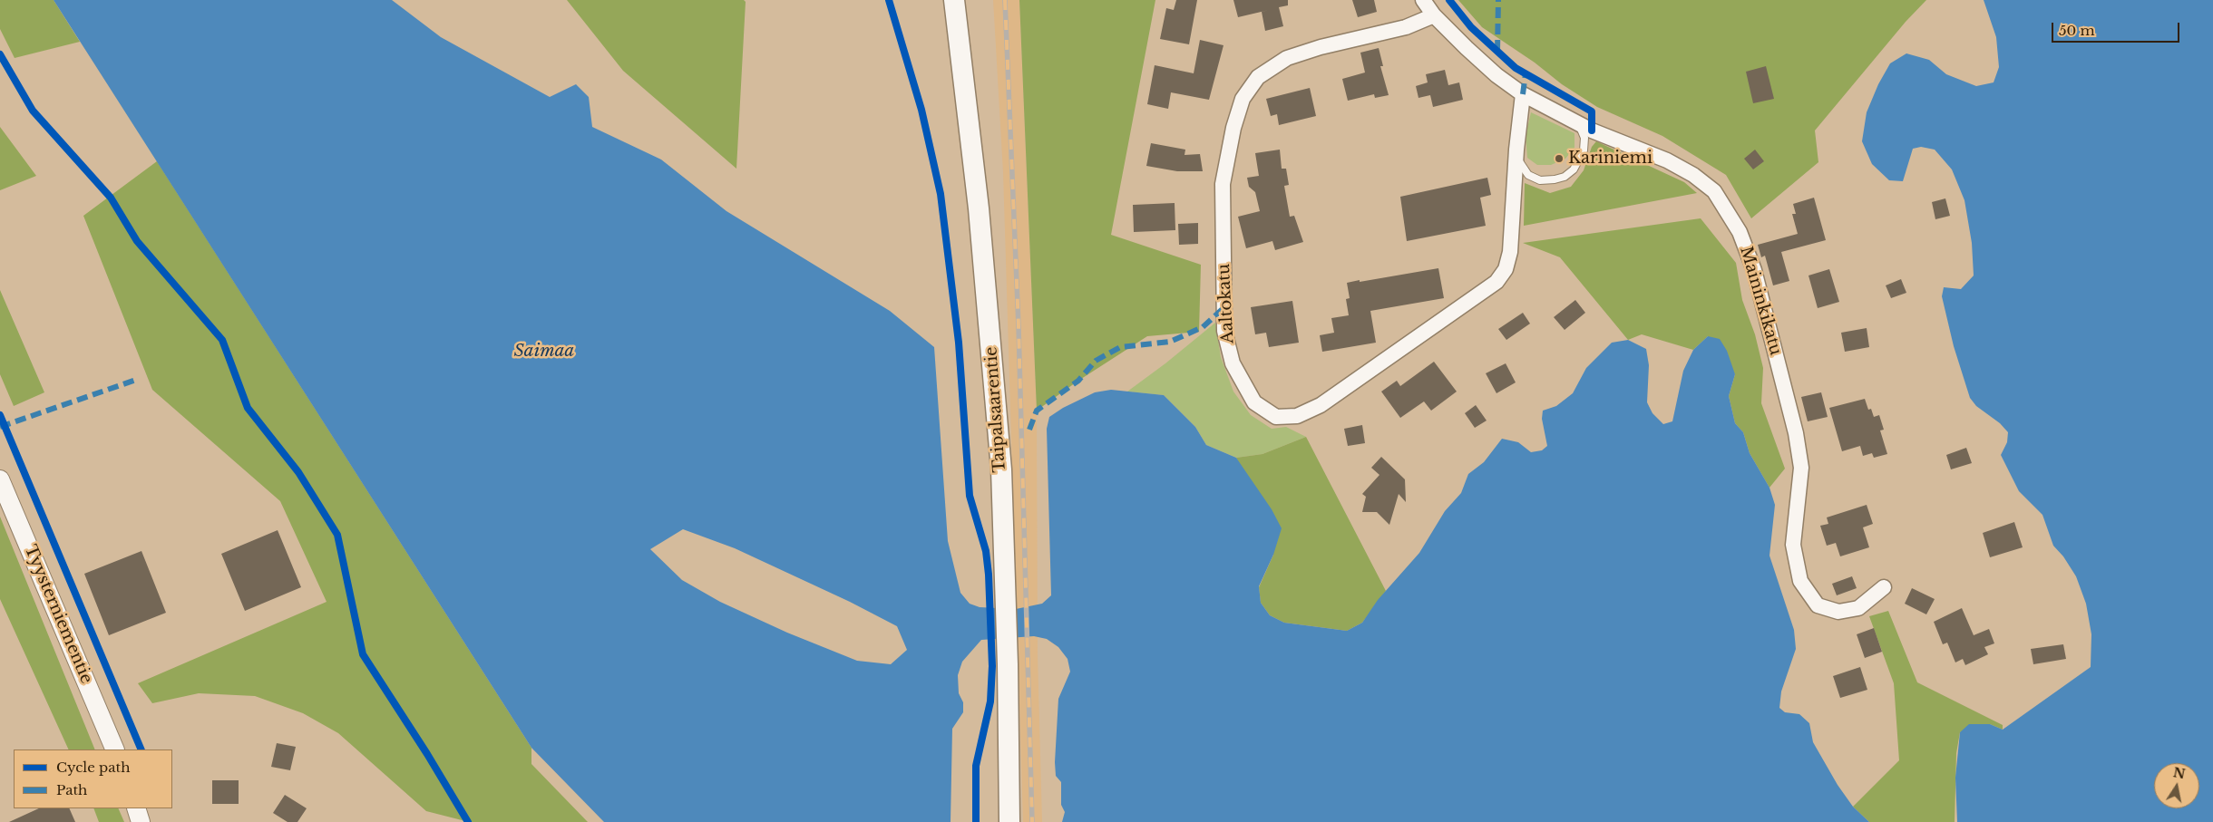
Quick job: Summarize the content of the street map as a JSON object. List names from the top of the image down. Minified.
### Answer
{"streets":{"main road":["Taipalsaarentie"],"street":["Maininkikatu","Aaltokatu","Tyysterniementie"]},"crossings":[["Maininkikatu","Aaltokatu"]],"water":["Saimaa"],"places":["Kariniemi"],"legend":["Cycle path","Path"],"scale_bar":"50 m","north":"top"}
